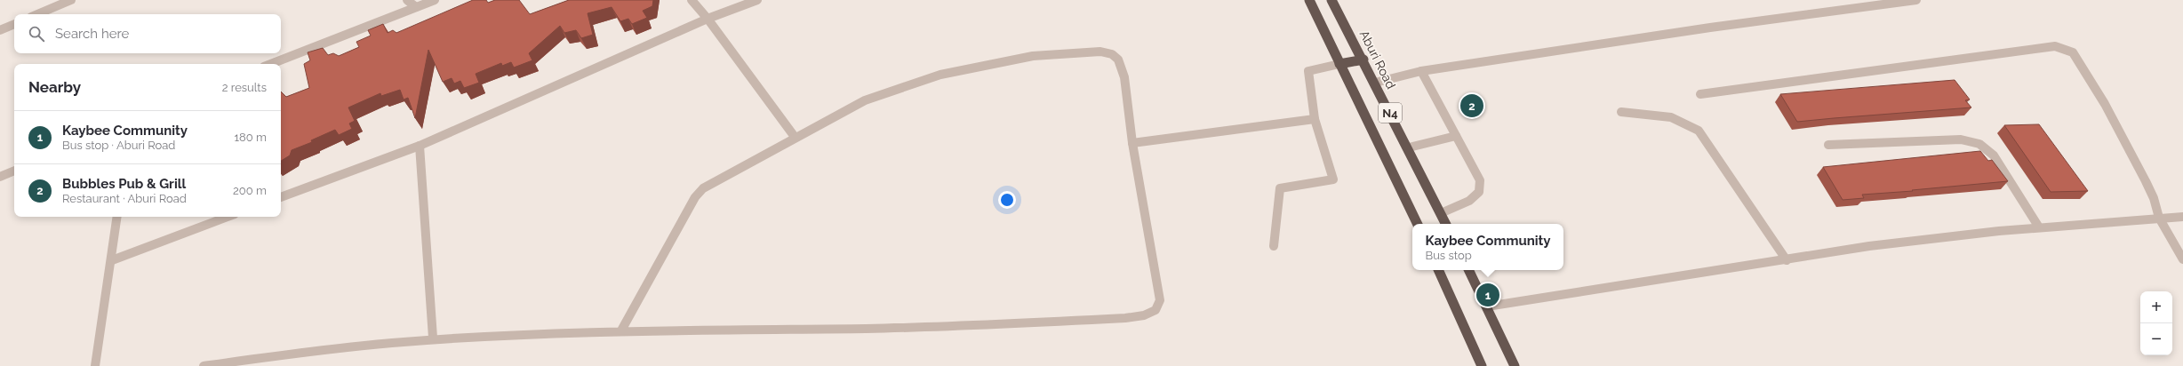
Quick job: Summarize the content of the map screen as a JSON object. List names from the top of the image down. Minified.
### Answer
{"streets":{"highway":["Aburi Road","N4"]},"page":{"search":"Search here","heading":["Nearby","2 results"],"pins":["2","1"],"list":[{"mark":"1","name":"Kaybee Community","note":"Bus stop · Aburi Road","value":"180 m"},{"mark":"2","name":"Bubbles Pub & Grill","note":"Restaurant · Aburi Road","value":"200 m"}],"popup":["Kaybee Community","Bus stop"],"map_buttons":["+","−"]}}
